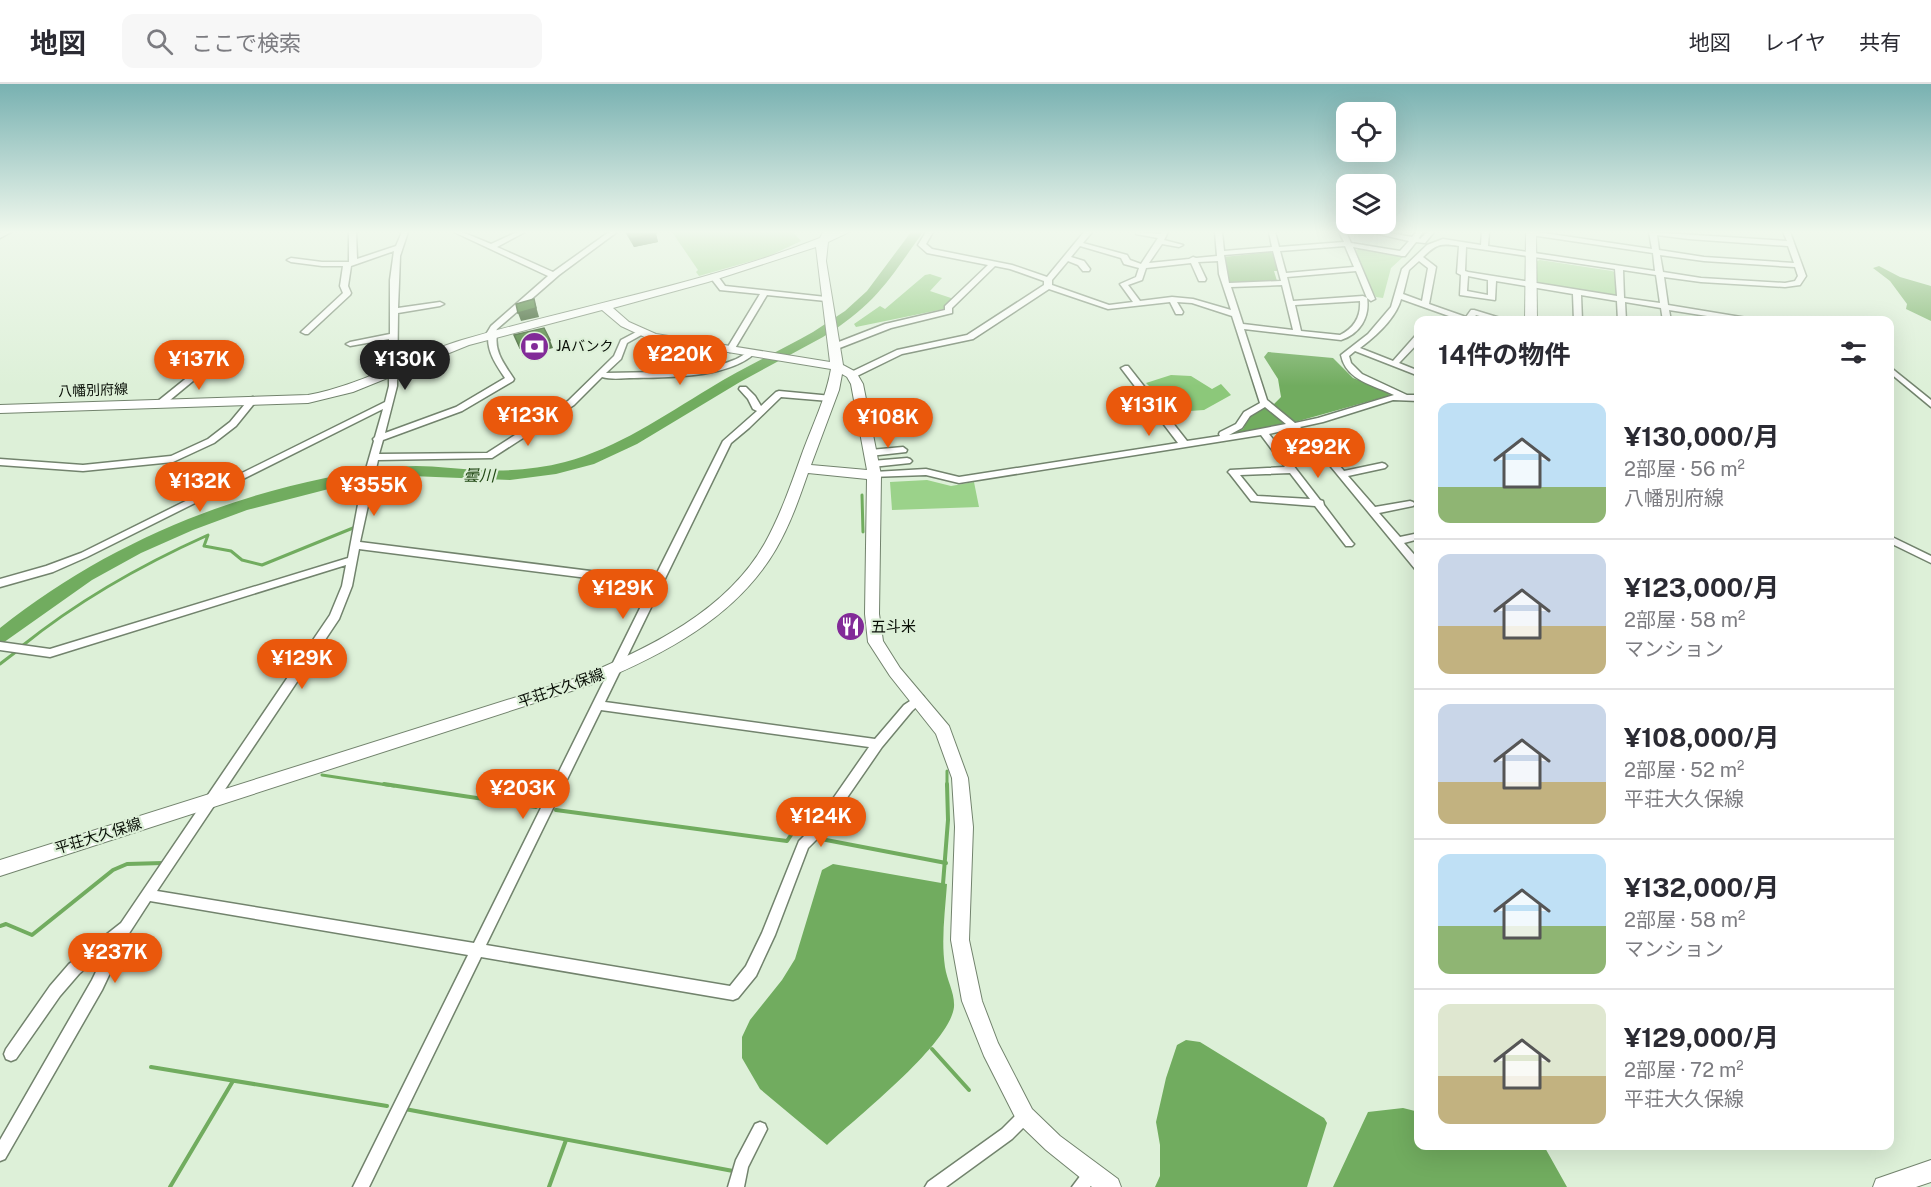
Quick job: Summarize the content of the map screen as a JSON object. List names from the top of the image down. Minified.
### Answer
{"streets":{"main road":["八幡別府線","平荘大久保線"]},"water":["曇川"],"places":{"bank":["JAバンク"],"restaurant":["五斗米"]},"page":{"header":"地図","search":"ここで検索","nav":["地図","レイヤ","共有"],"heading":"14件の物件","price":["¥220K","¥137K","¥130K","¥131K","¥123K","¥108K","¥292K","¥132K","¥355K","¥129K","¥129K","¥203K","¥124K","¥237K"],"list":[{"name":"¥130,000/月","note":"2部屋 · 56 m² · 八幡別府線"},{"name":"¥123,000/月","note":"2部屋 · 58 m² · マンション"},{"name":"¥108,000/月","note":"2部屋 · 52 m² · 平荘大久保線"},{"name":"¥132,000/月","note":"2部屋 · 58 m² · マンション"},{"name":"¥129,000/月","note":"2部屋 · 72 m² · 平荘大久保線"}]}}
